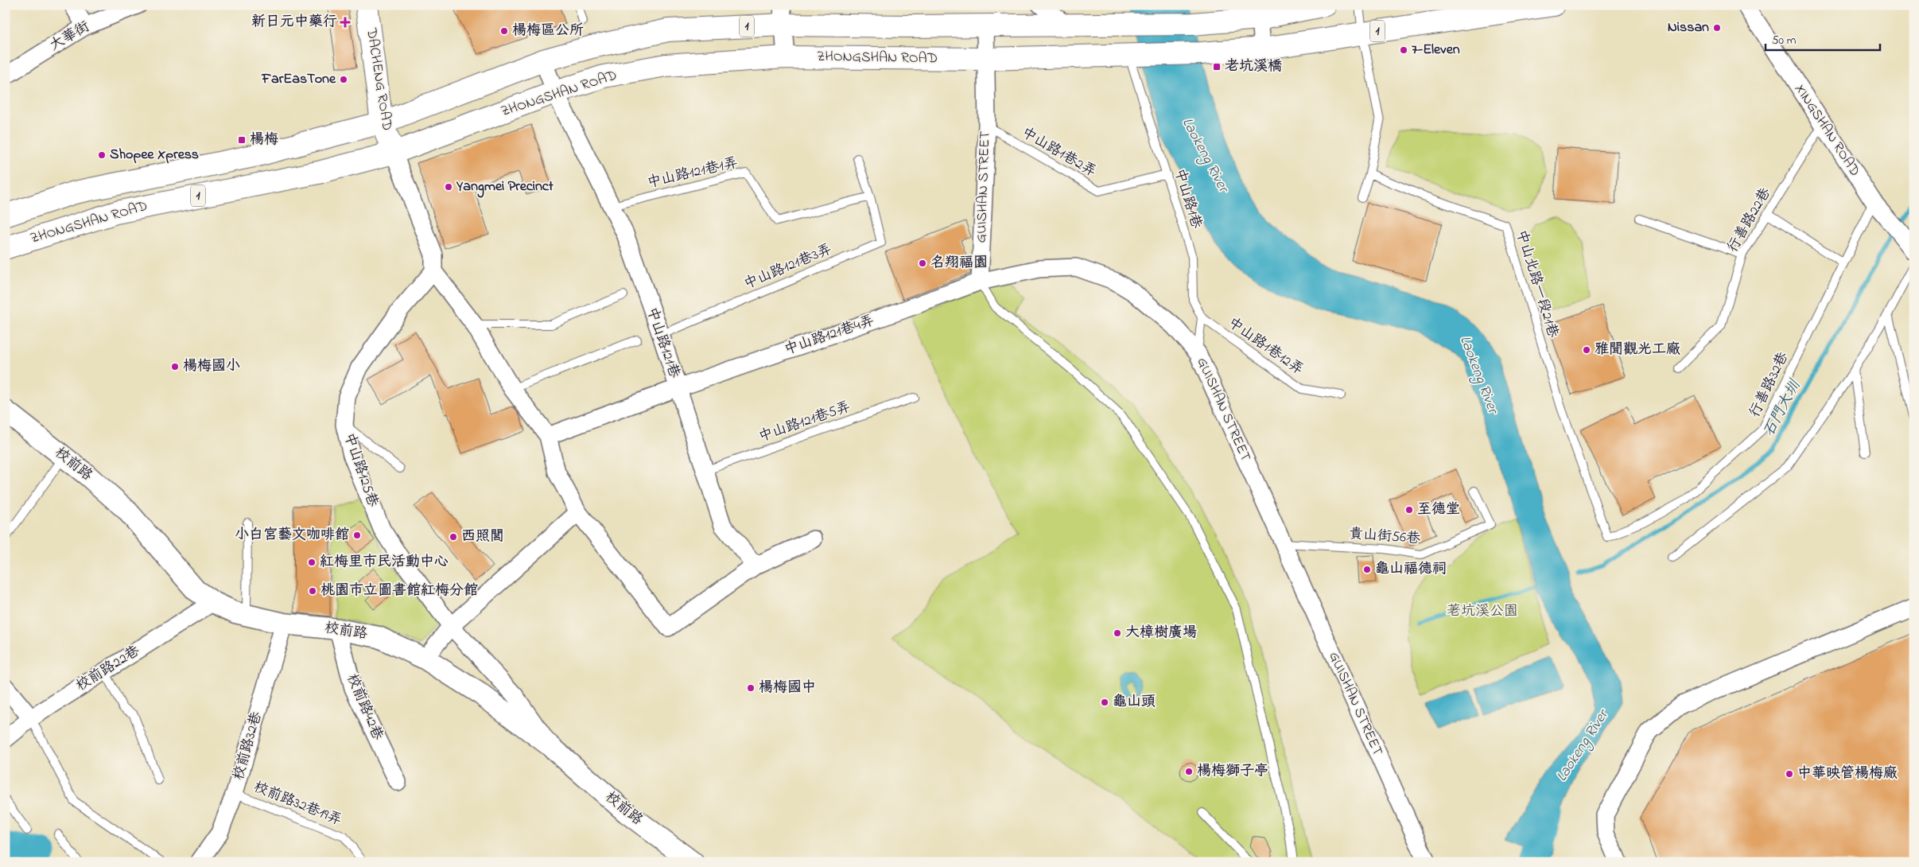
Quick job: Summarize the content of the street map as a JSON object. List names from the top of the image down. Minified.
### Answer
{"streets":{"main road":["1","ZHONGSHAN ROAD","DACHENG ROAD"],"street":["大華街","XINGSHAN ROAD","GUISHAN STREET","中山路121巷4弄","中山路121巷","校前路","中山路125巷","校前路22巷","校前路42巷","校前路32巷"],"lane":["中山路1巷2弄","中山路121巷1弄","中山路1巷","行善路22巷","中山路121巷3弄","中山北路一段21巷","中山路1巷12弄","行善路32巷","中山路121巷5弄","貴山街56巷","校前路32巷19弄"]},"crossings":[["1","ZHONGSHAN ROAD"],["1","中山路1巷"],["ZHONGSHAN ROAD","DACHENG ROAD"],["ZHONGSHAN ROAD","GUISHAN STREET"],["ZHONGSHAN ROAD","中山路1巷"],["ZHONGSHAN ROAD","中山路121巷"],["XINGSHAN ROAD","行善路22巷"],["XINGSHAN ROAD","行善路32巷"],["中山路1巷2弄","GUISHAN STREET"],["中山路1巷2弄","中山路1巷"],["中山路121巷1弄","中山路121巷3弄"],["中山路121巷1弄","中山路121巷"],["GUISHAN STREET","中山路121巷4弄"],["GUISHAN STREET","貴山街56巷"],["中山路1巷","中山路1巷12弄"],["中山路121巷3弄","中山路121巷"],["中山北路一段21巷","行善路32巷"],["中山路121巷4弄","中山路121巷"],["中山路121巷","中山路121巷5弄"],["校前路","中山路125巷"],["校前路","校前路22巷"],["校前路","校前路42巷"],["校前路","校前路32巷"],["校前路32巷","校前路32巷19弄"]],"water":["Laokeng River","石門大圳"],"parks":["荖坑溪公園"],"places":{"health":["新日元中藥行"],"other":["Nissan","楊梅區公所","7-Eleven","FarEasTone","Shopee Xpress","Yangmei Precinct","名翔福園","雅聞觀光工廠","楊梅國小","至德堂","小白宮藝文咖啡館","西照閭","紅梅里市民活動中心","龜山福德祠","桃園市立圖書館紅梅分館","大樟樹廣場","楊梅國中","龜山頭","楊梅獅子亭","中華映管楊梅廠"],"transit":["老坑溪橋","楊梅"]},"scale_bar":"50 m"}
